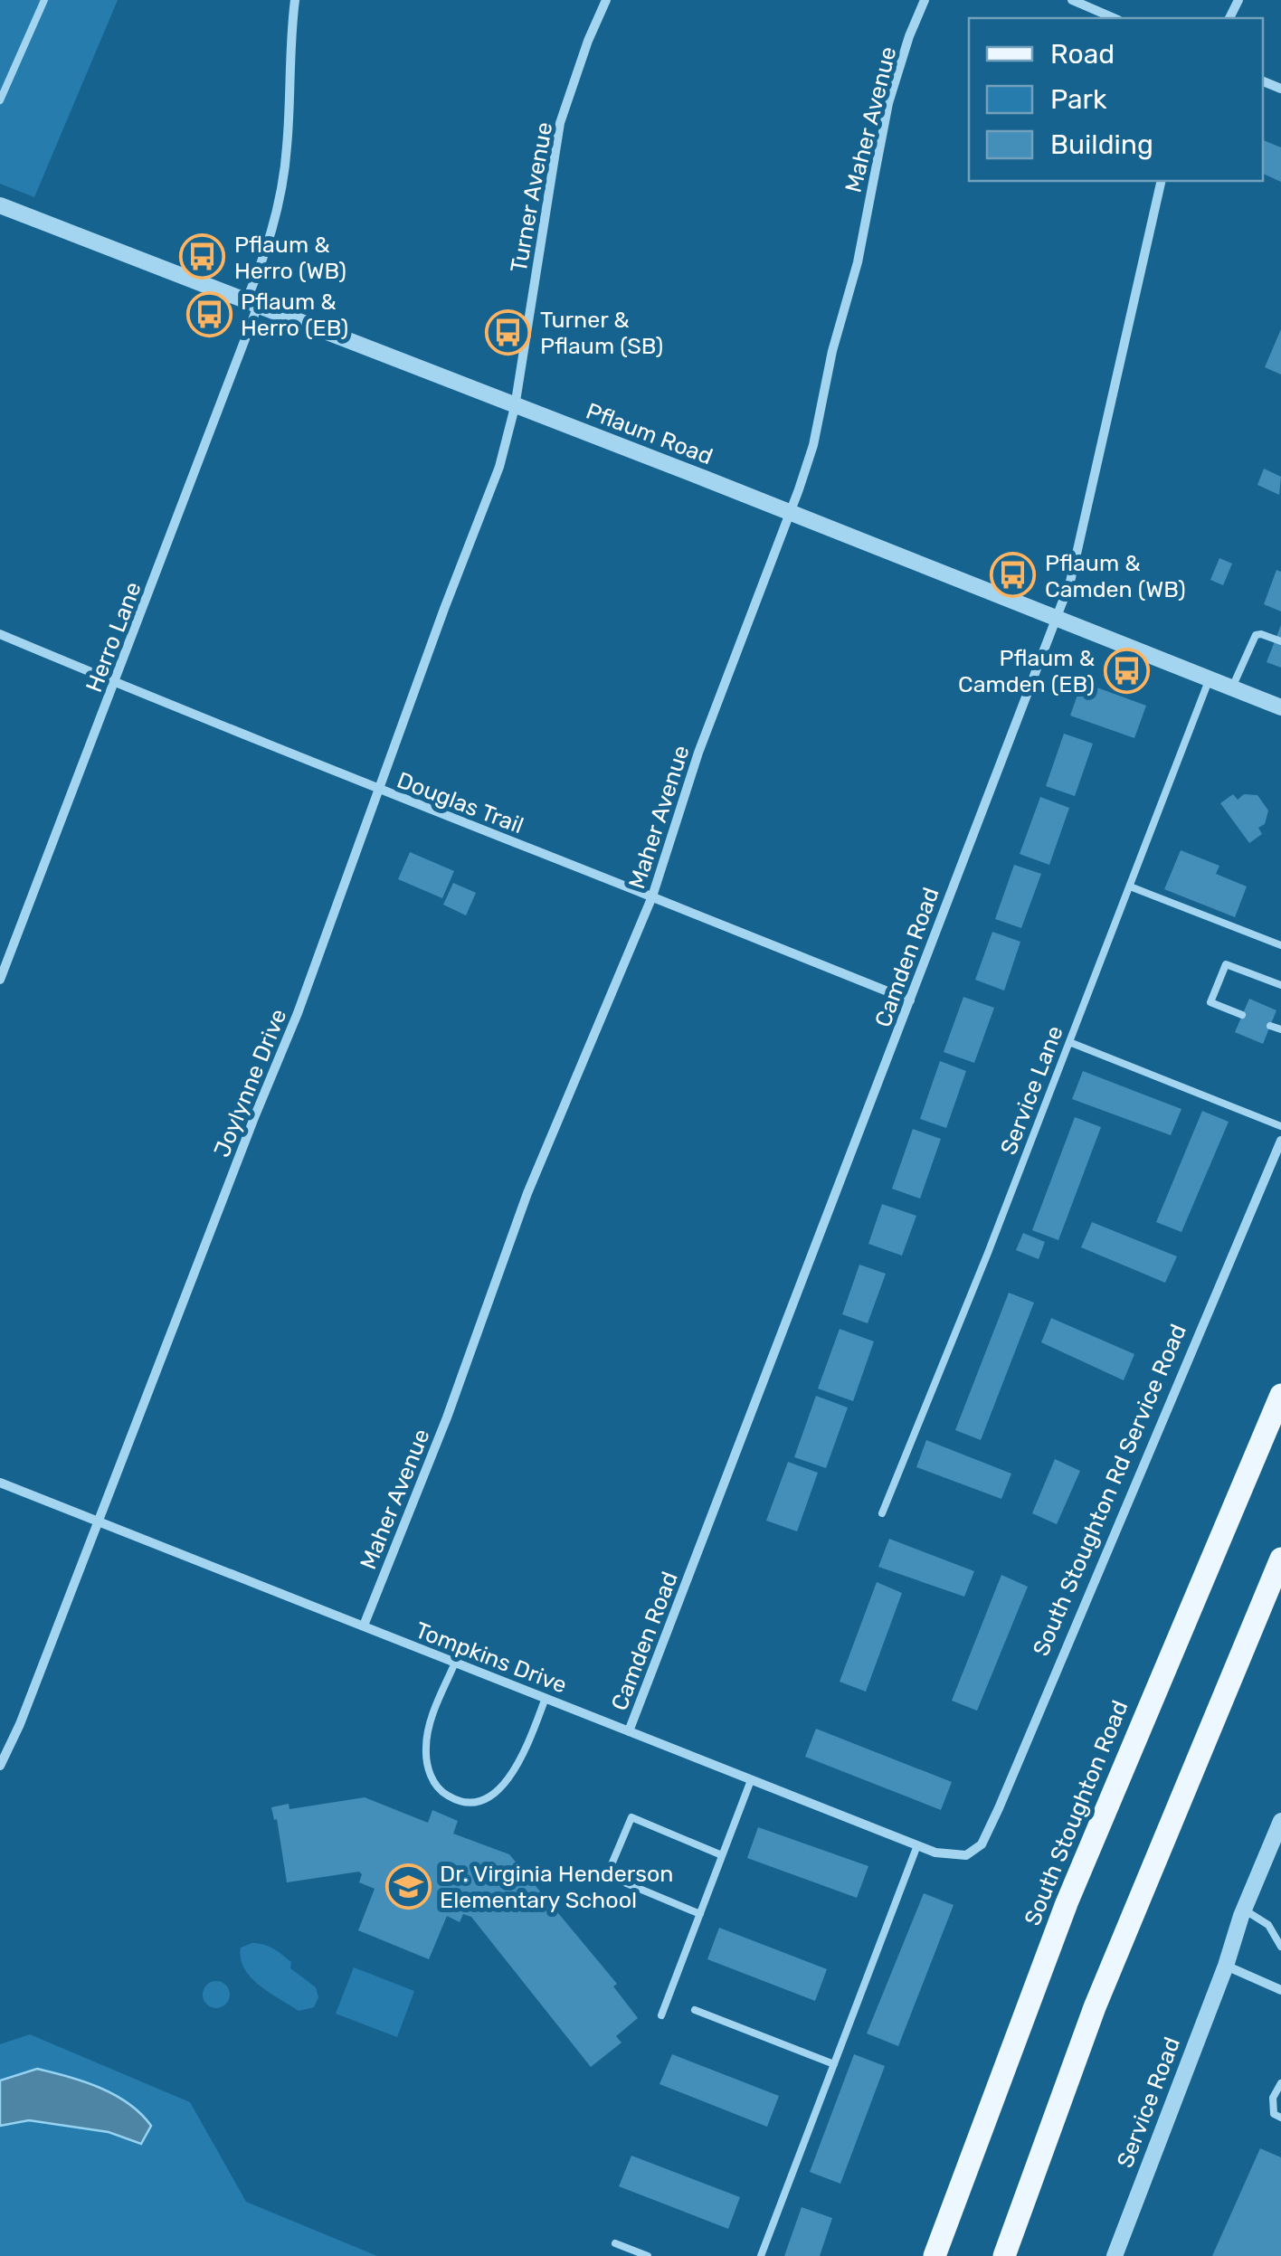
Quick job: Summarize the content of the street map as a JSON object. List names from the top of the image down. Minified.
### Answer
{"streets":{"main road":["South Stoughton Road"],"street":["Maher Avenue","Turner Avenue","Pflaum Road","Herro Lane","Douglas Trail","Camden Road","Joylynne Drive","South Stoughton Rd Service Road","Tompkins Drive","Service Road"],"lane":["Service Lane"]},"crossings":[["Maher Avenue","Pflaum Road"],["Maher Avenue","Douglas Trail"],["Maher Avenue","Tompkins Drive"],["Turner Avenue","Pflaum Road"],["Turner Avenue","Joylynne Drive"],["Pflaum Road","Herro Lane"],["Pflaum Road","Camden Road"],["Pflaum Road","Joylynne Drive"],["Pflaum Road","Service Lane"],["Herro Lane","Douglas Trail"],["Douglas Trail","Camden Road"],["Douglas Trail","Joylynne Drive"],["Camden Road","Tompkins Drive"],["Joylynne Drive","Tompkins Drive"],["South Stoughton Rd Service Road","Tompkins Drive"]],"places":{"bus stop":["Pflaum & Herro (WB)","Pflaum & Herro (EB)","Turner & Pflaum (SB)","Pflaum & Camden (WB)","Pflaum & Camden (EB)"],"school or university":["Dr. Virginia Henderson Elementary School"]},"legend":["Road","Park","Building"]}
